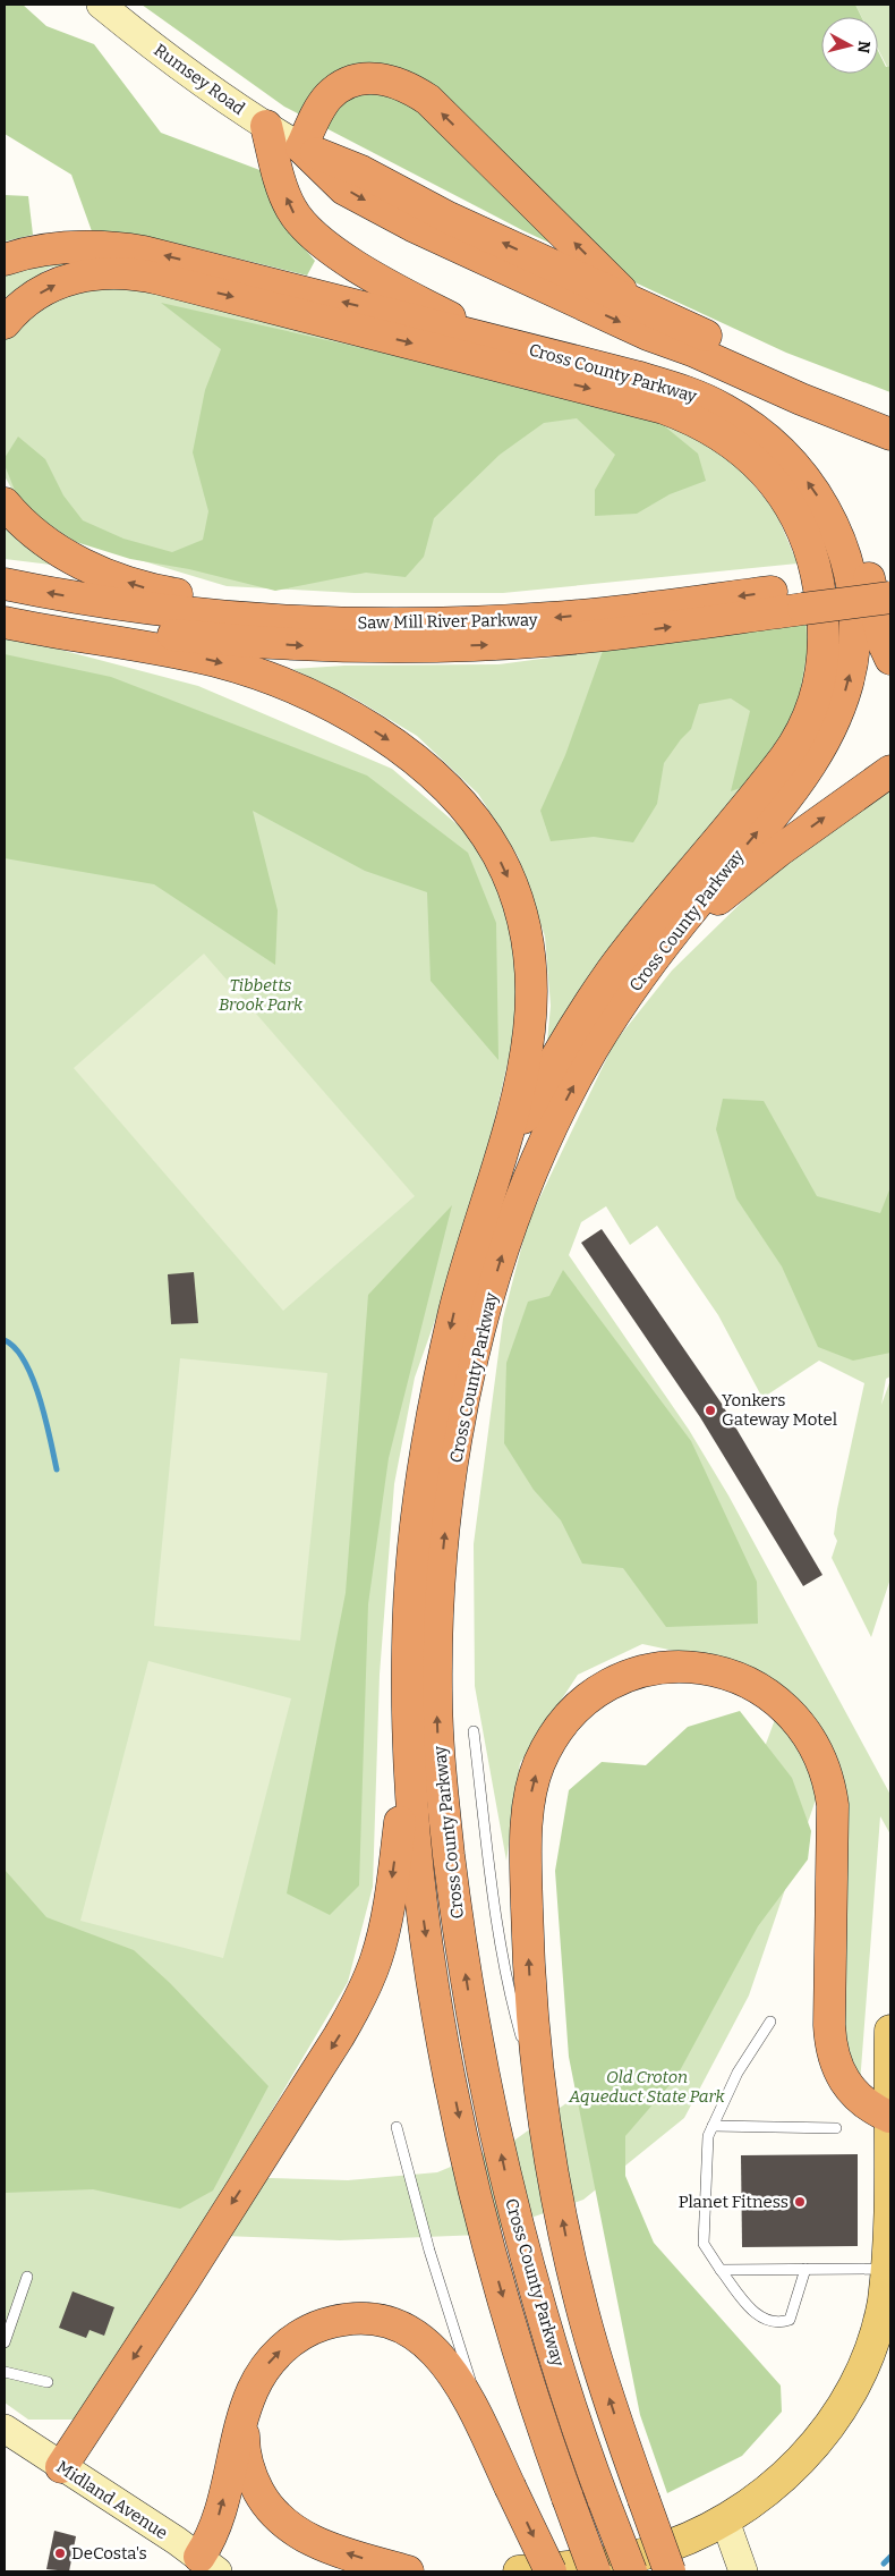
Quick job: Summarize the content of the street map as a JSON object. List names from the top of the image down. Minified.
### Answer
{"streets":{"highway":["Cross County Parkway","Saw Mill River Parkway"],"street":["Rumsey Road","Midland Avenue"]},"parks":["Tibbetts Brook Park","Old Croton Aqueduct State Park"],"places":["Yonkers Gateway Motel","Planet Fitness","DeCosta's"],"north":"right"}
